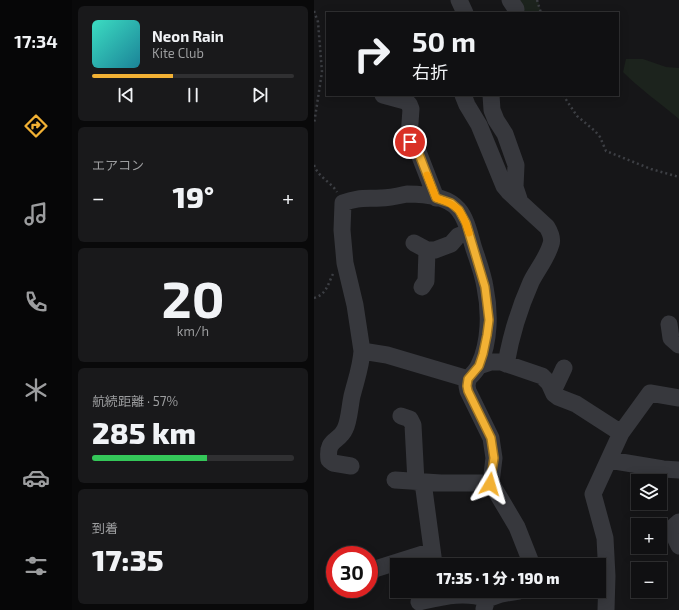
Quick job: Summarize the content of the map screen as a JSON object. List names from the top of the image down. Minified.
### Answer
{"page":{"tabs":"17:34","turn":["50 m","右折"],"song":["Neon Rain","Kite Club"],"tile":["エアコン",["20","km/h"],["航続距離 · 57%","285 km"],["到着","17:35"]],"heat":["−","19°","+"],"map_buttons":["+","−"],"limit":"30","trip":"17:35 · 1 分 · 190 m"}}
